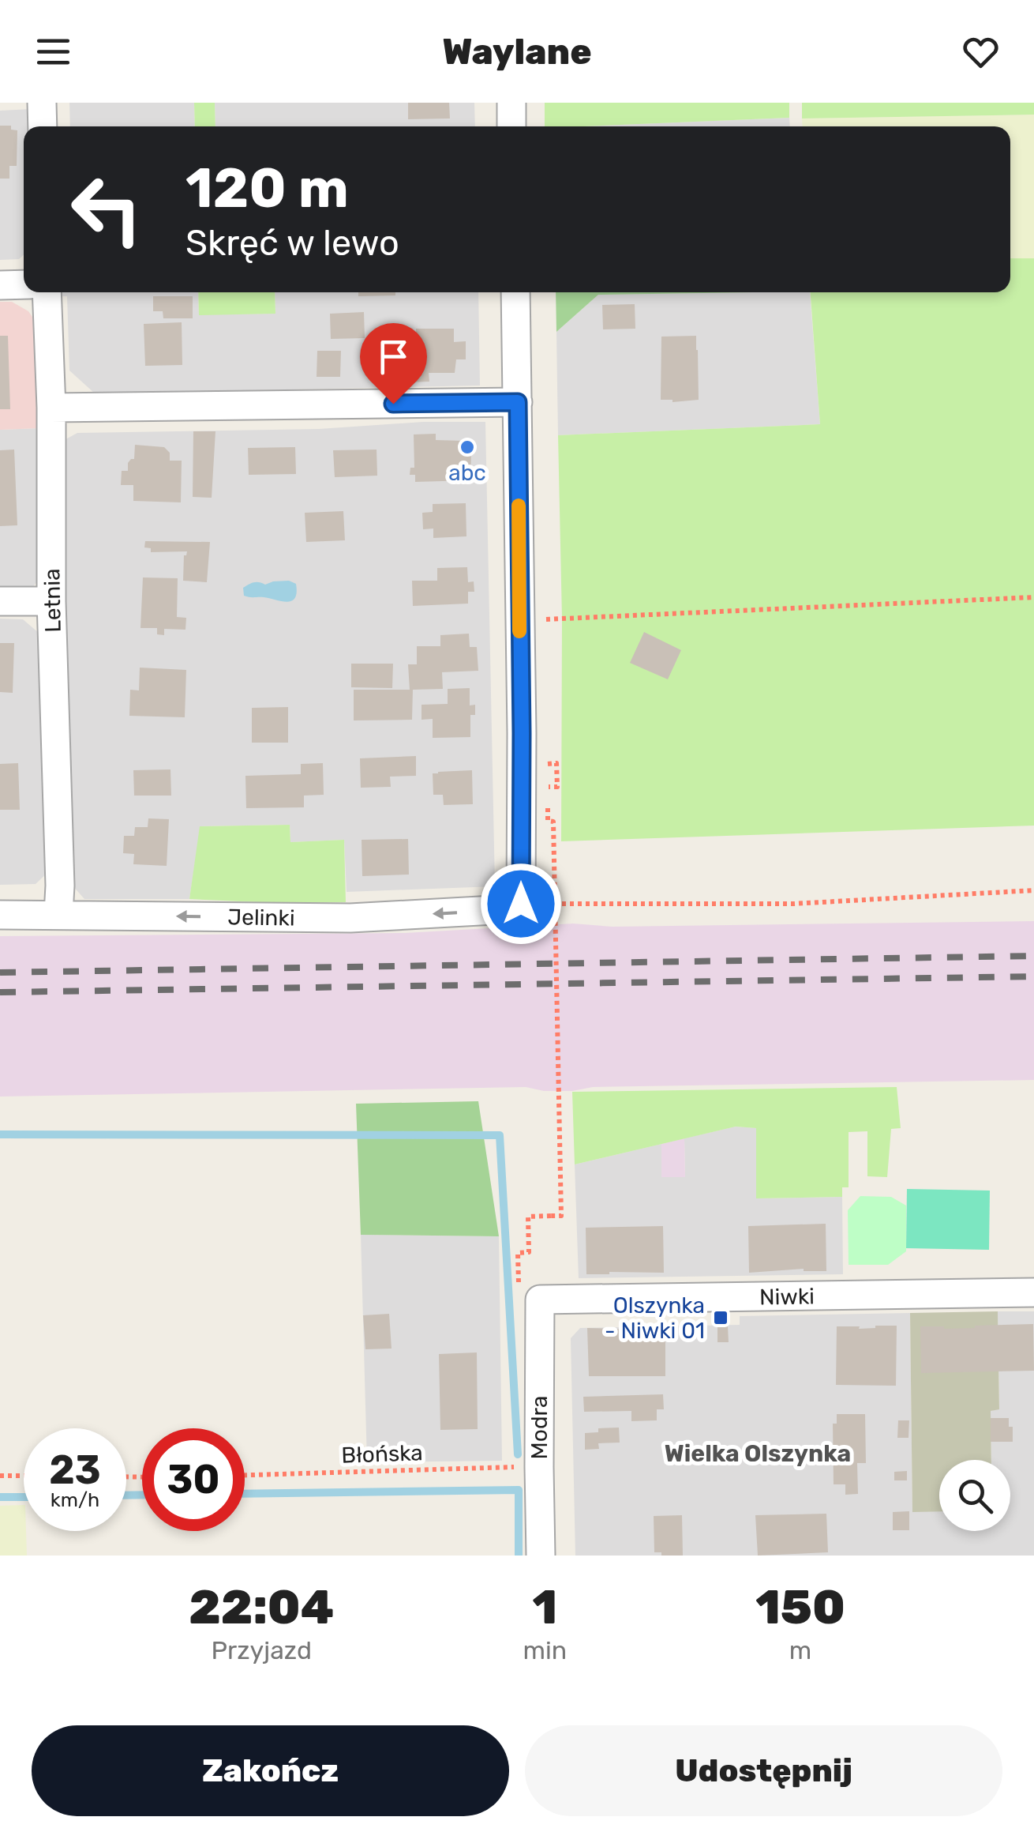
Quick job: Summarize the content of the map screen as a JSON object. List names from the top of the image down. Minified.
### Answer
{"streets":{"street":["Letnia","Jelinki","Niwki","Modra"],"path":["Błońska"]},"crossings":[["Letnia","Jelinki"],["Niwki","Modra"],["Modra","Błońska"]],"one_way":["Jelinki"],"districts":["Wielka Olszynka"],"places":{"other":["abc"],"transit":["Olszynka - Niwki 01"]},"page":{"header":"Waylane","turn":["120 m","Skręć w lewo"],"speed":"23 km/h","limit":"30","eta":["22:04","Przyjazd","1","min","150","m"],"buttons":["Zakończ","Udostępnij"]}}
